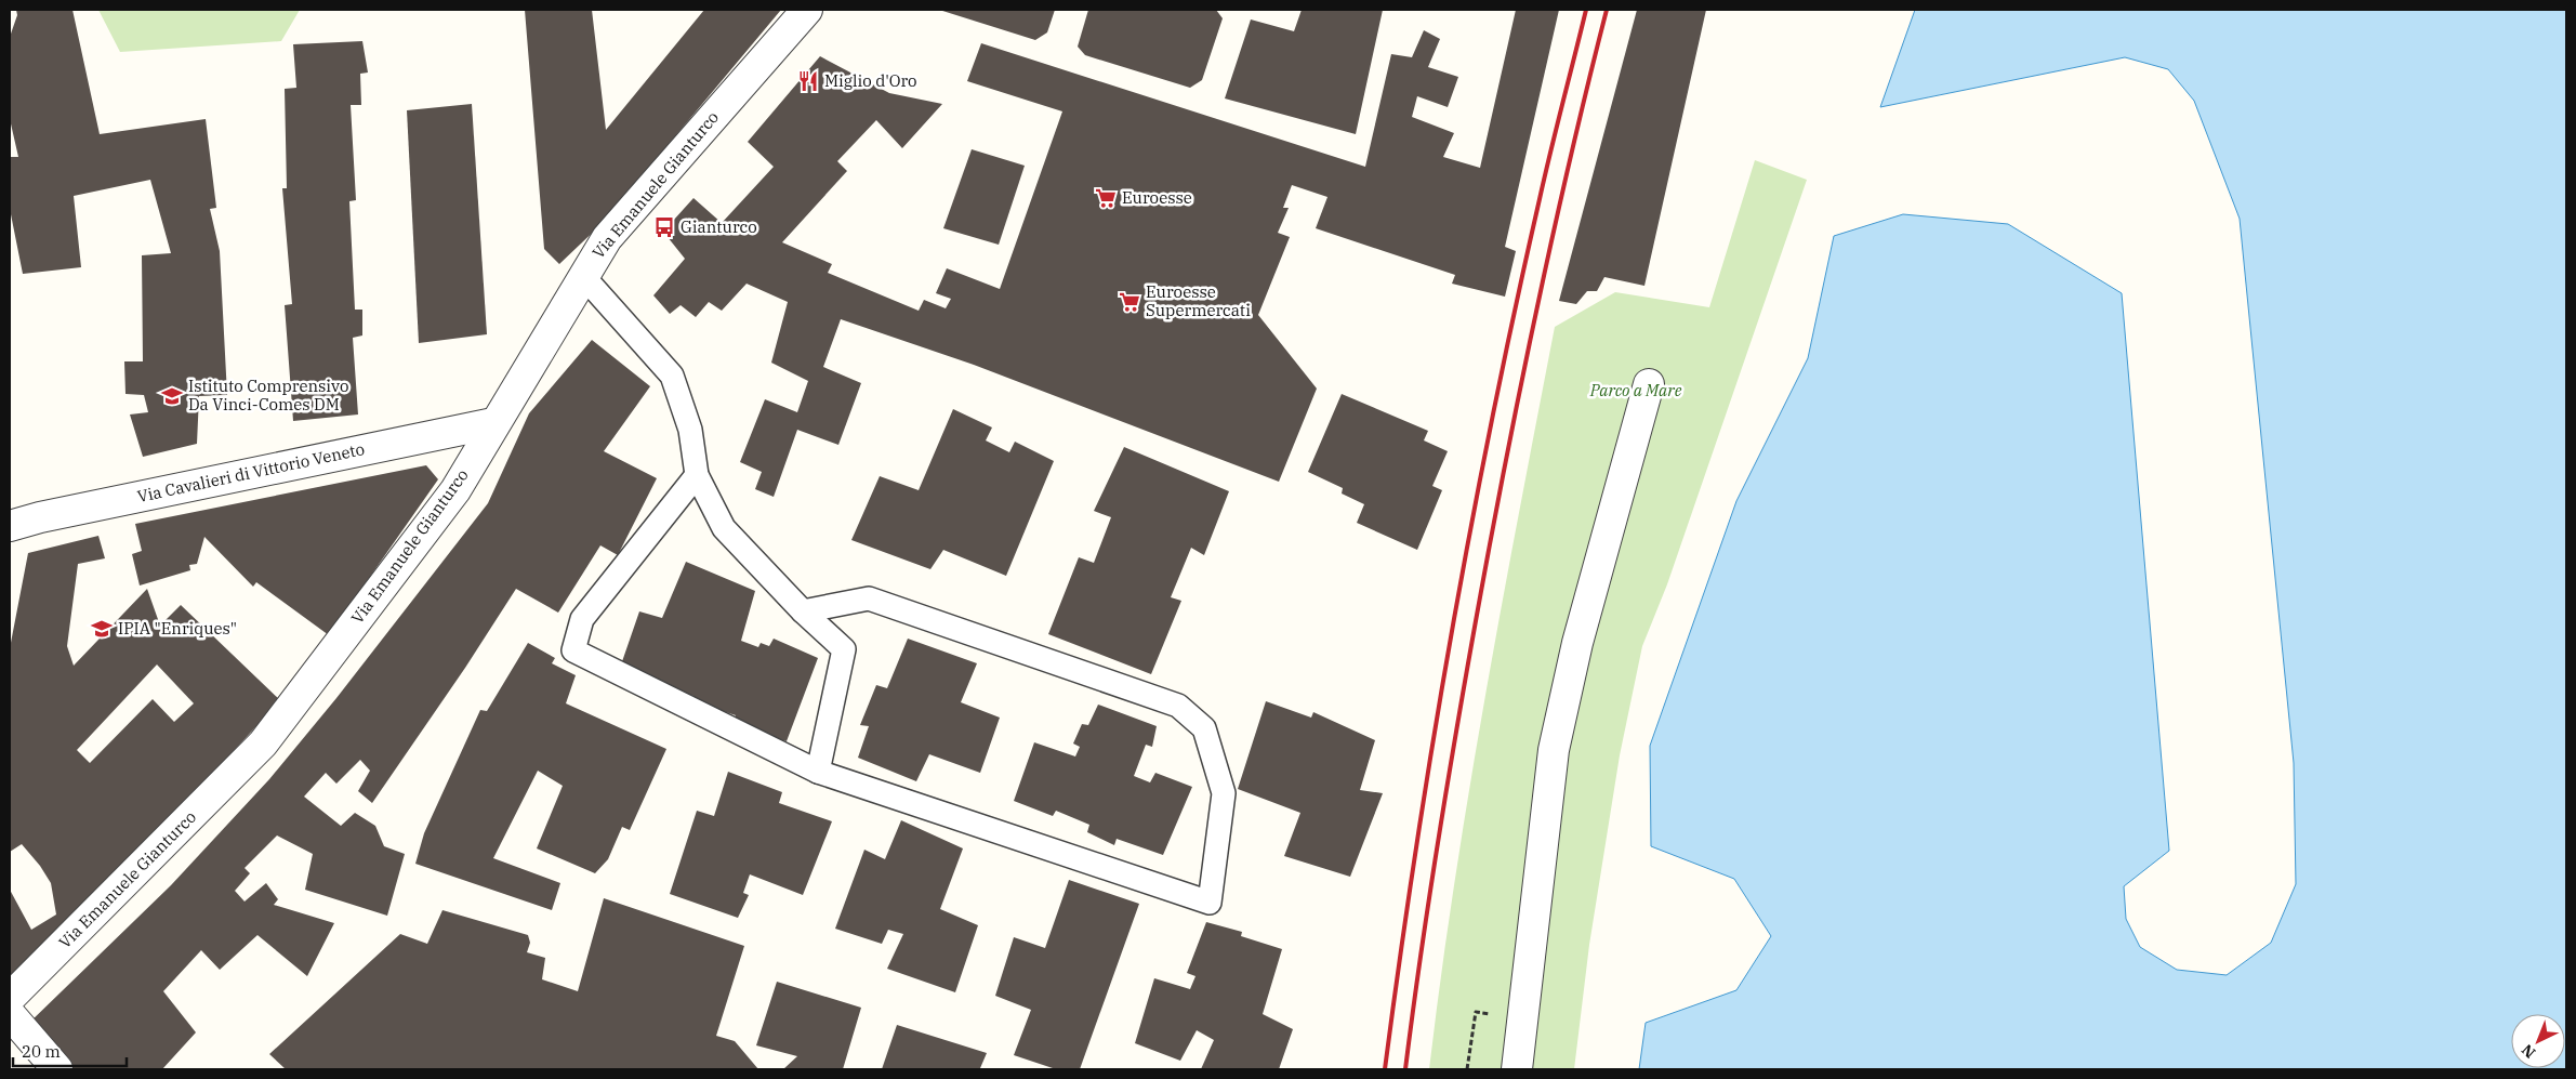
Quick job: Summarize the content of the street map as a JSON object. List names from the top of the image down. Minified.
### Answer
{"streets":{"street":["Via Emanuele Gianturco","Via Cavalieri di Vittorio Veneto"]},"crossings":[["Via Emanuele Gianturco","Via Cavalieri di Vittorio Veneto"]],"parks":["Parco a Mare"],"places":{"restaurant":["Miglio d'Oro"],"supermarket":["Euroesse","Euroesse Supermercati"],"bus stop":["Gianturco"],"school or university":["Istituto Comprensivo Da Vinci-Comes DM","IPIA \"Enriques\""]},"scale_bar":"20 m","north":"bottom left"}
